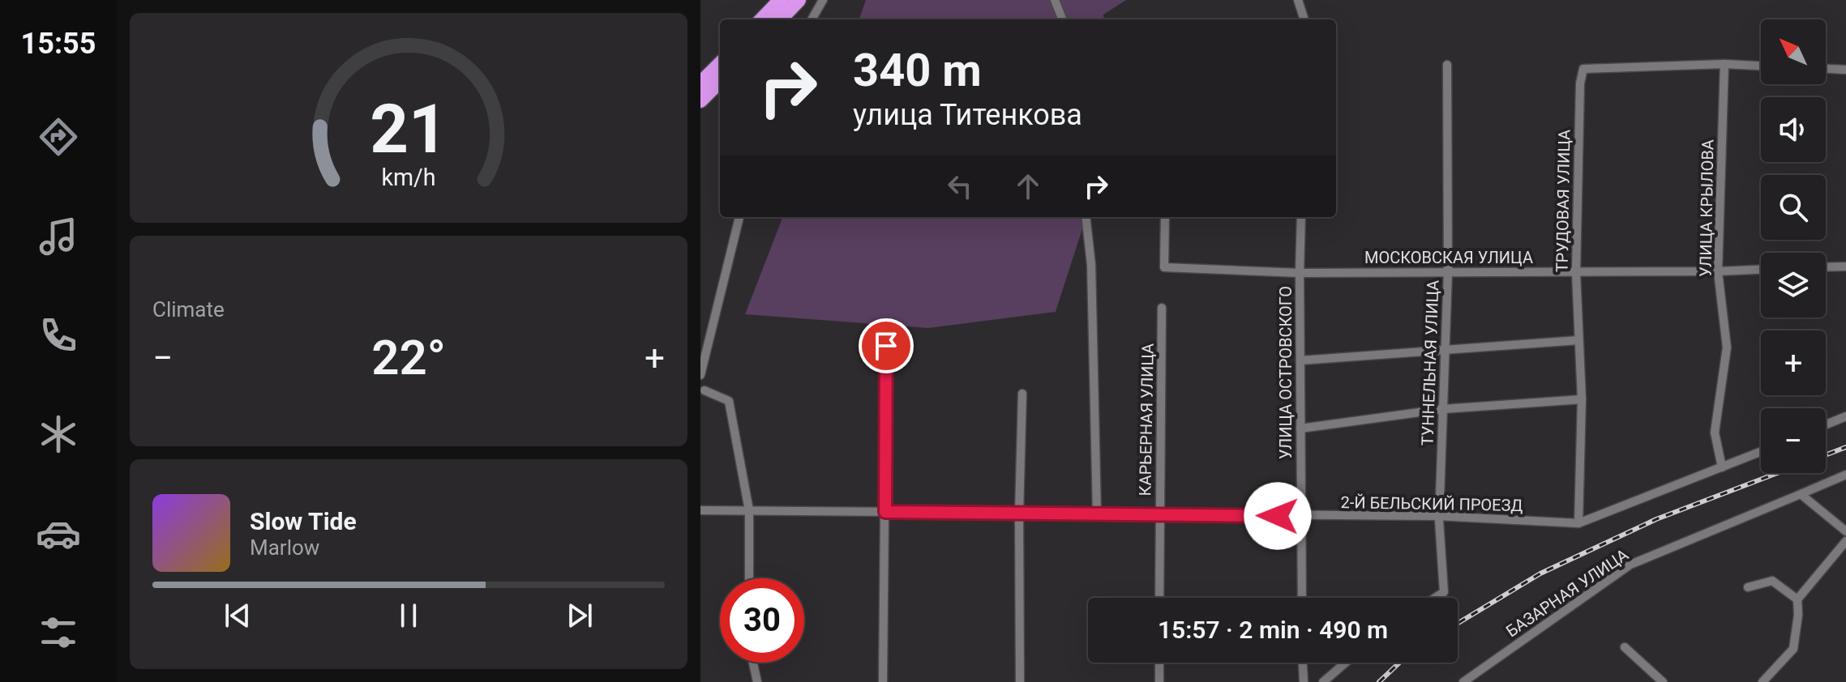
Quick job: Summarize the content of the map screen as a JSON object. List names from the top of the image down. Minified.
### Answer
{"streets":{"street":["ТРУДОВАЯ УЛИЦА","УЛИЦА КРЫЛОВА","МОСКОВСКАЯ УЛИЦА","ТУННЕЛЬНАЯ УЛИЦА","УЛИЦА ОСТРОВСКОГО","КАРЬЕРНАЯ УЛИЦА","2-Й БЕЛЬСКИЙ ПРОЕЗД","БАЗАРНАЯ УЛИЦА"]},"crossings":[["ТРУДОВАЯ УЛИЦА","УЛИЦА КРЫЛОВА"],["ТРУДОВАЯ УЛИЦА","МОСКОВСКАЯ УЛИЦА"],["ТРУДОВАЯ УЛИЦА","2-Й БЕЛЬСКИЙ ПРОЕЗД"],["УЛИЦА КРЫЛОВА","МОСКОВСКАЯ УЛИЦА"],["МОСКОВСКАЯ УЛИЦА","ТУННЕЛЬНАЯ УЛИЦА"],["МОСКОВСКАЯ УЛИЦА","УЛИЦА ОСТРОВСКОГО"],["ТУННЕЛЬНАЯ УЛИЦА","2-Й БЕЛЬСКИЙ ПРОЕЗД"],["УЛИЦА ОСТРОВСКОГО","2-Й БЕЛЬСКИЙ ПРОЕЗД"],["КАРЬЕРНАЯ УЛИЦА","2-Й БЕЛЬСКИЙ ПРОЕЗД"]],"north":"top left","page":{"tabs":"15:55","map_buttons":["+","−"],"turn":["340 m","улица Титенкова"],"tile":"Climate","heat":["−","22°","+"],"song":["Slow Tide","Marlow"],"limit":"30","trip":"15:57 · 2 min · 490 m","gauge":["21","km/h"]}}
